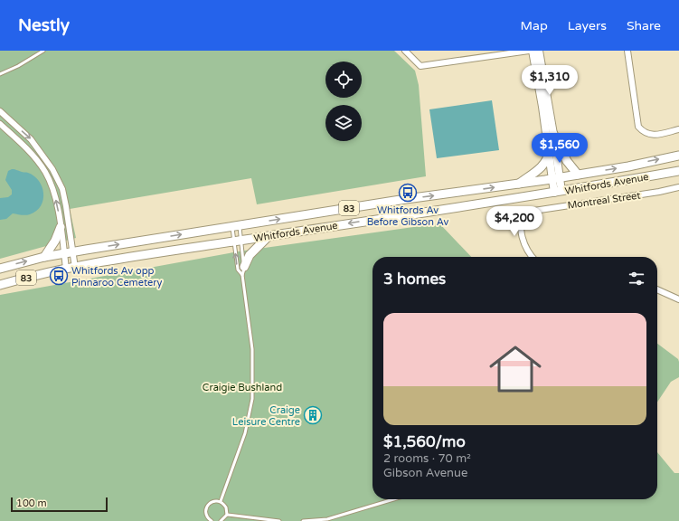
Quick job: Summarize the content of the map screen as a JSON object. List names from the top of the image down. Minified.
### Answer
{"streets":{"main road":["Whitfords Avenue","83"],"street":["Montreal Street"]},"parks":["Craigie Bushland"],"places":{"bus stop":["Whitfords Av Before Gibson Av","Whitfords Av opp Pinnaroo Cemetery"],"building":["Craige Leisure Centre"]},"scale_bar":"100 m","page":{"header":"Nestly","nav":["Map","Layers","Share"],"price":["$1,310","$1,560","$4,200"],"heading":"3 homes","list":[{"name":"$1,560/mo","note":"2 rooms · 70 m² · Gibson Avenue"}],"scale":"100 m"}}
